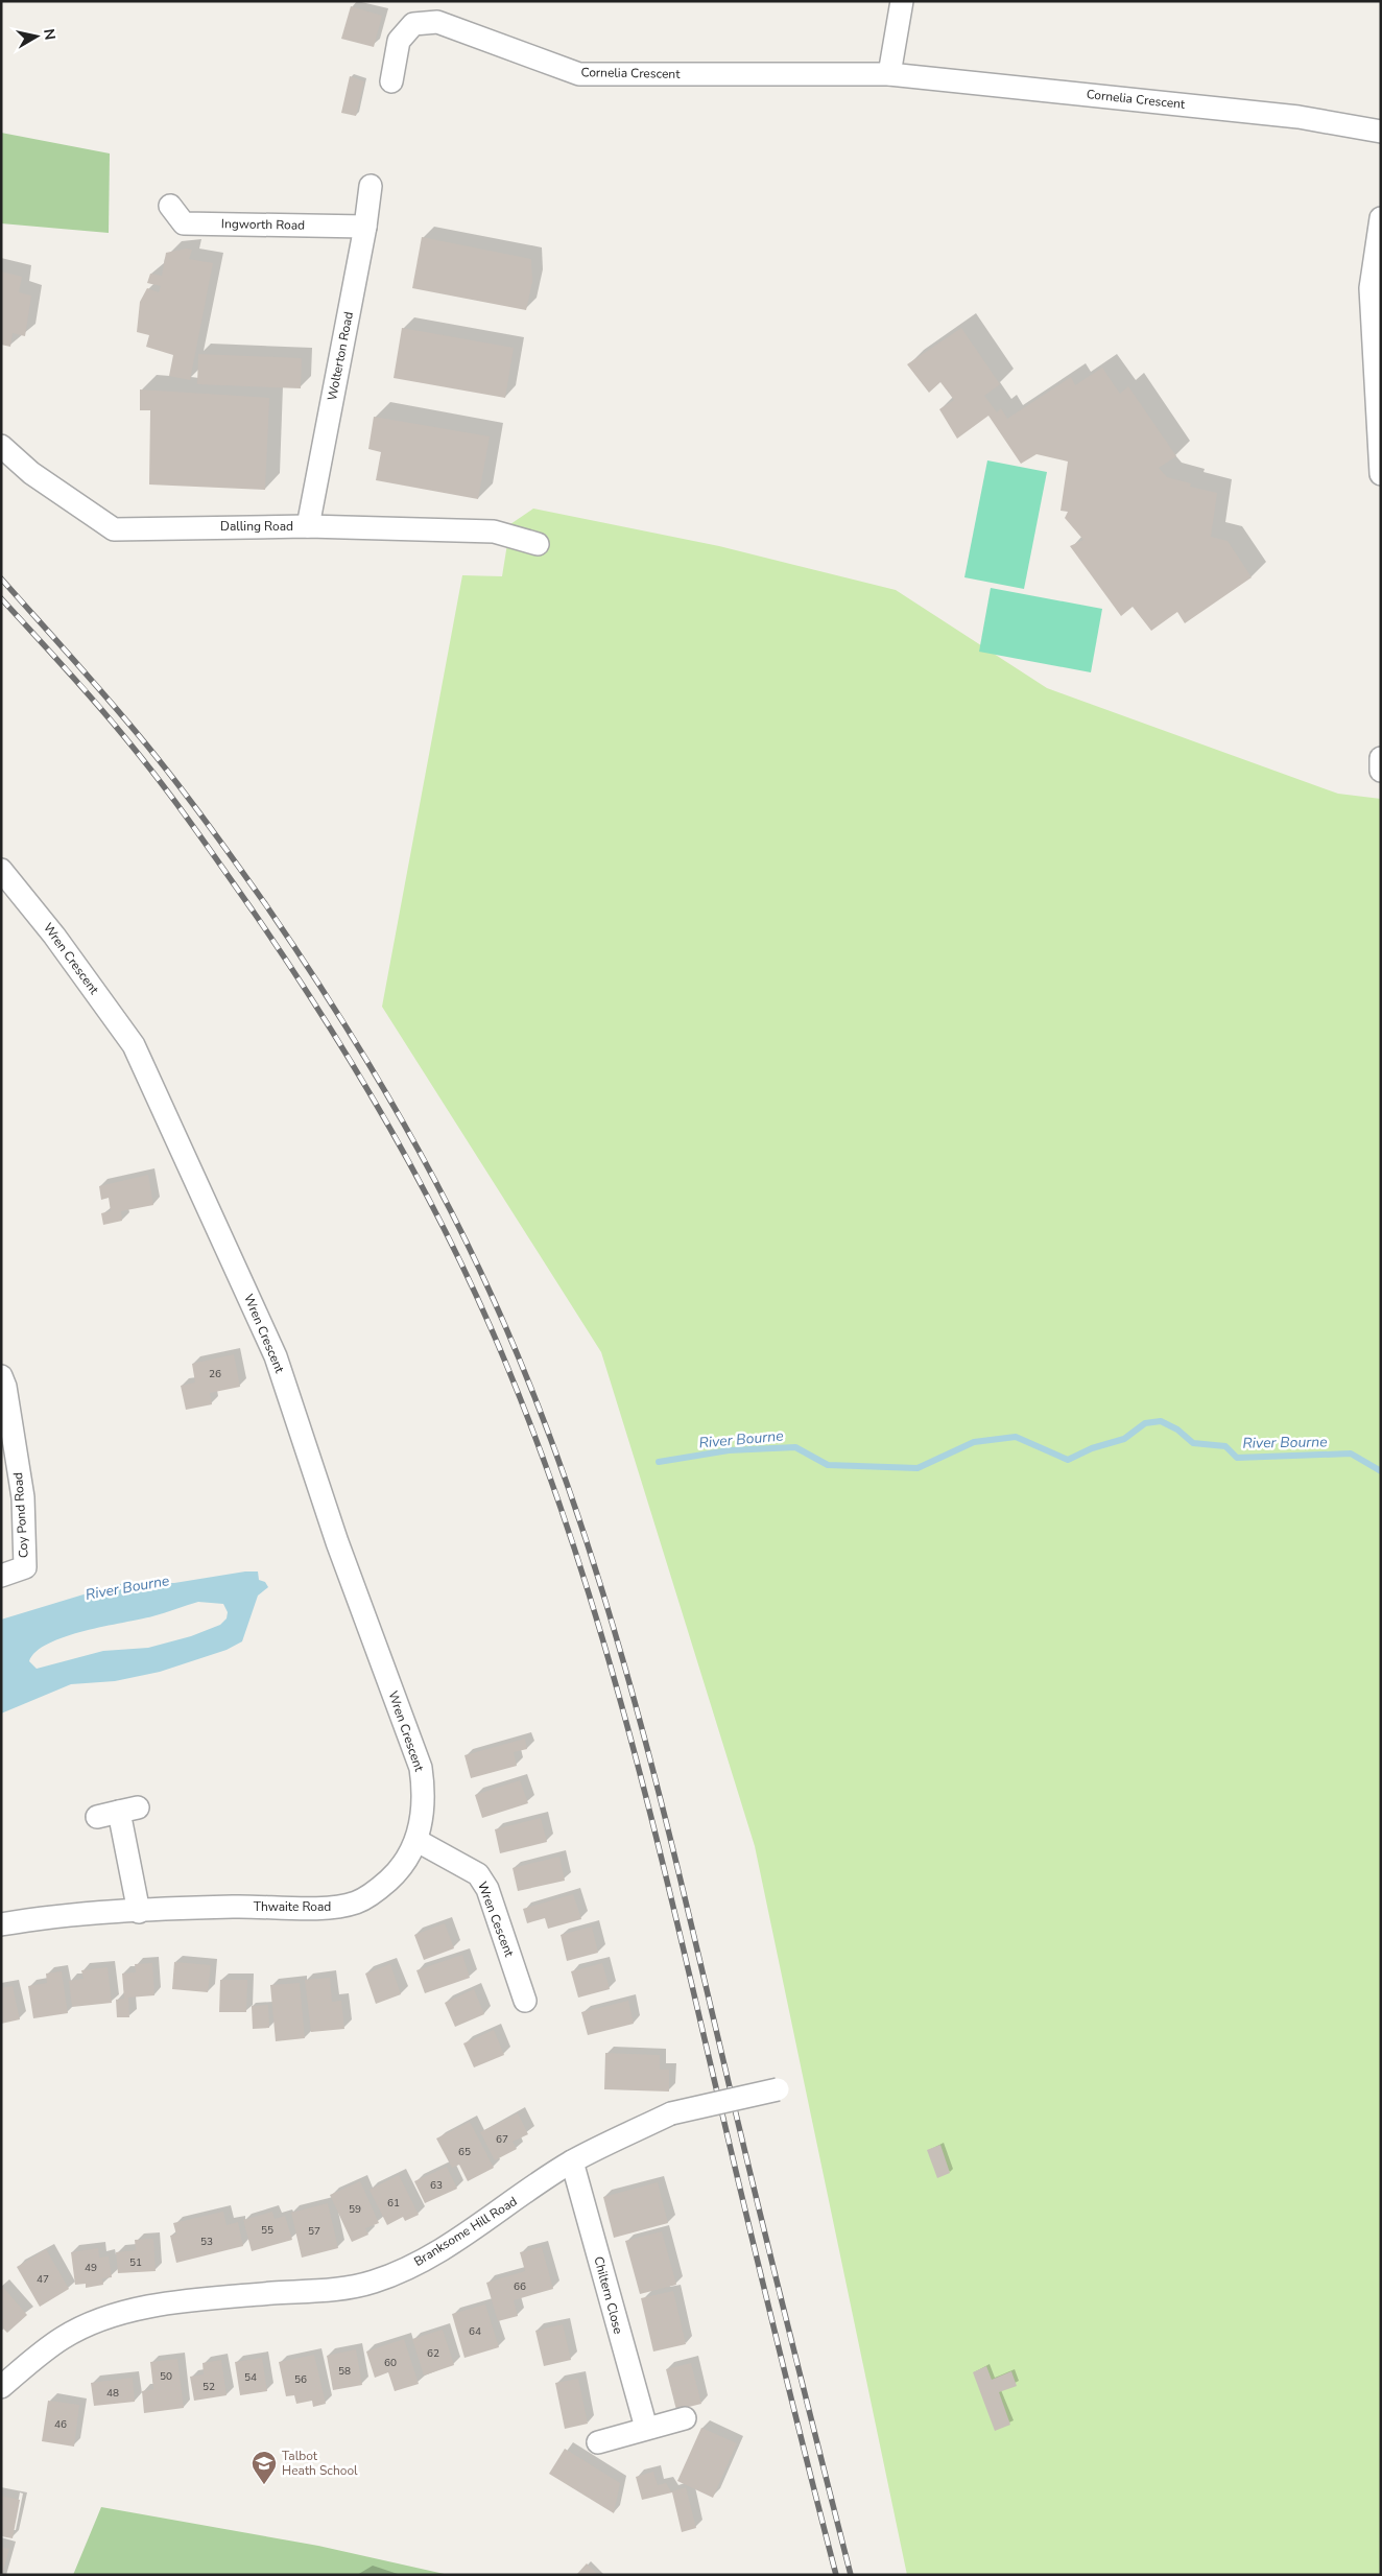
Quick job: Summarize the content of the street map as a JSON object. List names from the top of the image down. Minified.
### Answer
{"streets":{"street":["Cornelia Crescent","Ingworth Road","Wolterton Road","Dalling Road","Wren Crescent","Coy Pond Road","Thwaite Road","Wren Cescent","Branksome Hill Road","Chiltern Close"]},"crossings":[["Ingworth Road","Wolterton Road"],["Wolterton Road","Dalling Road"],["Wren Crescent","Thwaite Road"],["Wren Crescent","Wren Cescent"],["Thwaite Road","Wren Cescent"],["Branksome Hill Road","Chiltern Close"]],"water":["River Bourne"],"places":{"school or university":["Talbot Heath School"]},"house_numbers":["26","67","65","63","61","59","55","57","53","51","49","47","66","64","62","60","58","50","54","56","52","48","46"],"north":"right"}
